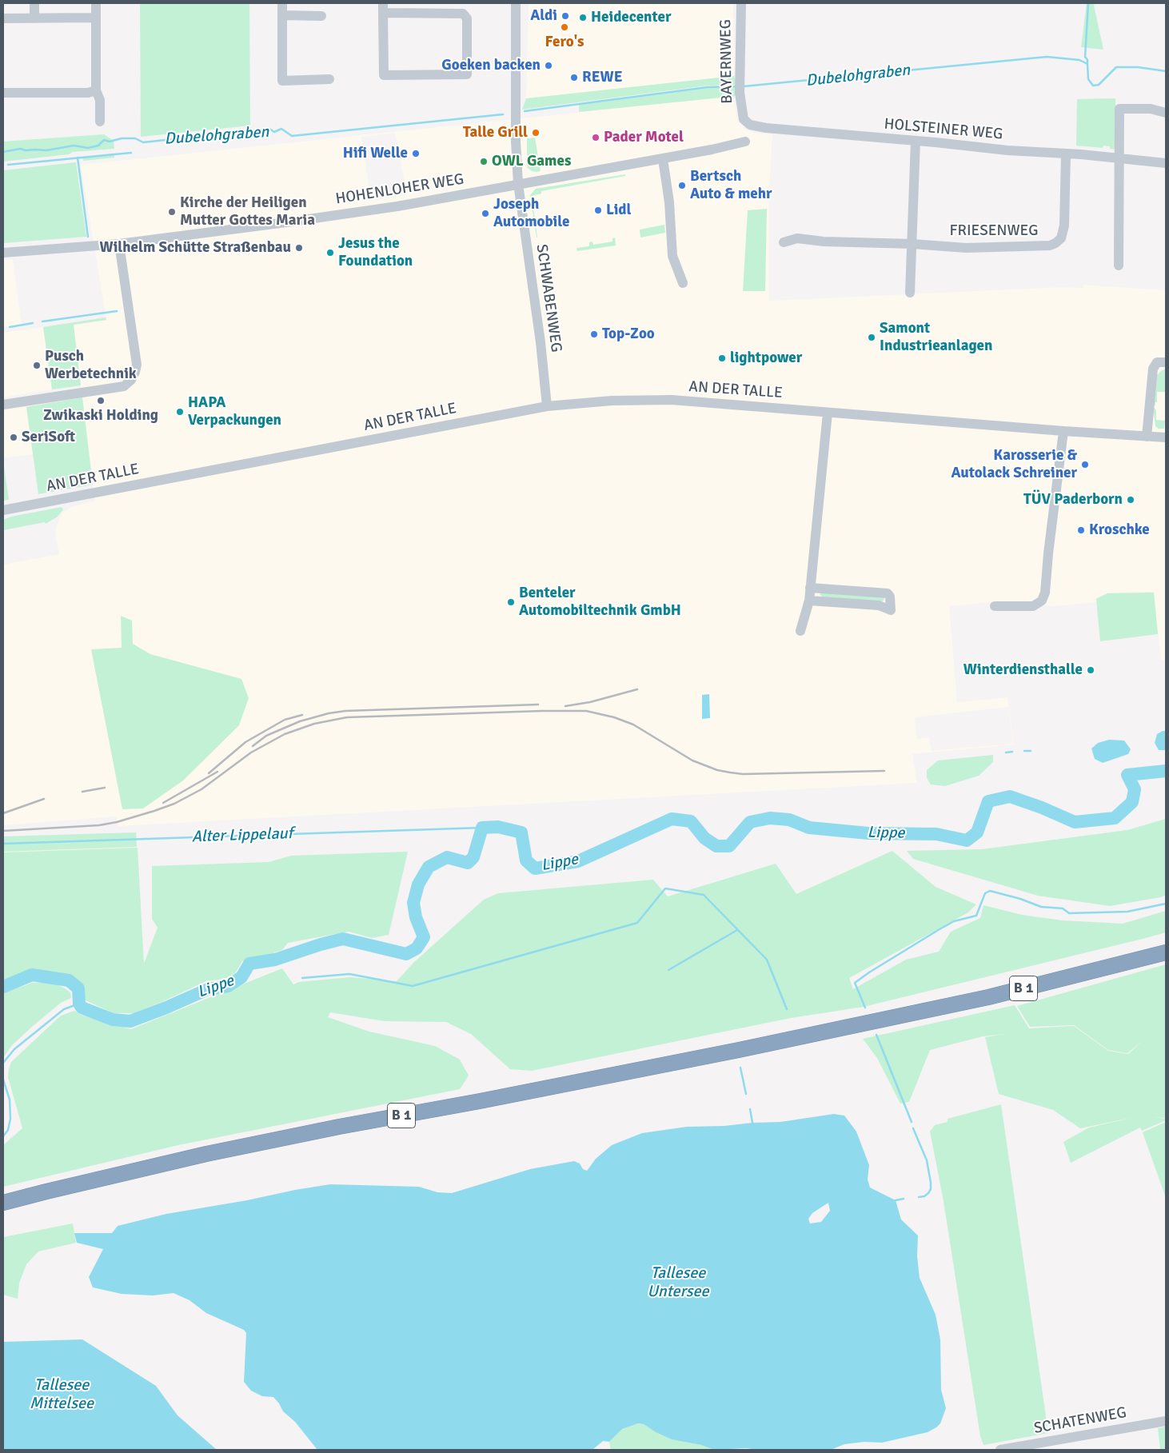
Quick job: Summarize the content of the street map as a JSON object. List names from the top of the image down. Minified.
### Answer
{"streets":{"highway":["B 1"],"street":["BAYERNWEG","HOLSTEINER WEG","HOHENLOHER WEG","FRIESENWEG","SCHWABENWEG","AN DER TALLE","SCHATENWEG"]},"crossings":[["BAYERNWEG","HOLSTEINER WEG"],["HOLSTEINER WEG","FRIESENWEG"],["HOHENLOHER WEG","SCHWABENWEG"],["SCHWABENWEG","AN DER TALLE"]],"water":["Dubelohgraben","Lippe","Alter Lippelauf","Tallesee Untersee","Tallesee Mittelsee"],"places":["Aldi","Heidecenter","Fero's","Goeken backen","REWE","Talle Grill","Pader Motel","Hifi Welle","OWL Games","Bertsch Auto & mehr","Lidl","Kirche der Heiligen Mutter Gottes Maria","Joseph Automobile","Wilhelm Schütte Straßenbau","Jesus the Foundation","Top-Zoo","Samont Industrieanlagen","lightpower","Pusch Werbetechnik","Zwikaski Holding","HAPA Verpackungen","SeriSoft","Karosserie & Autolack Schreiner","TÜV Paderborn","Kroschke","Benteler Automobiltechnik GmbH","Winterdiensthalle"]}
